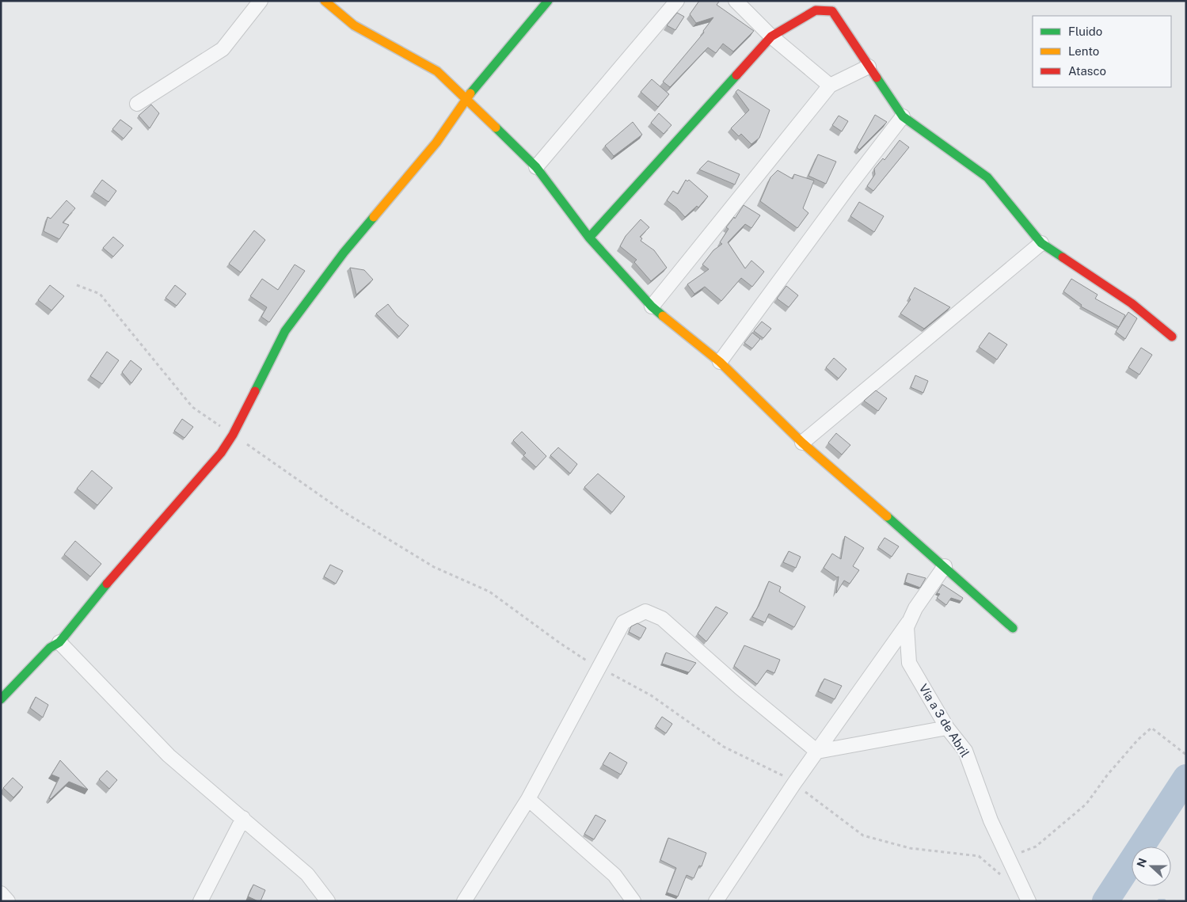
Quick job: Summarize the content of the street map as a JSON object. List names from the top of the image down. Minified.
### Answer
{"streets":{"street":["Vía a 3 de Abril"]},"legend":["Fluido","Lento","Atasco"],"north":"left"}
